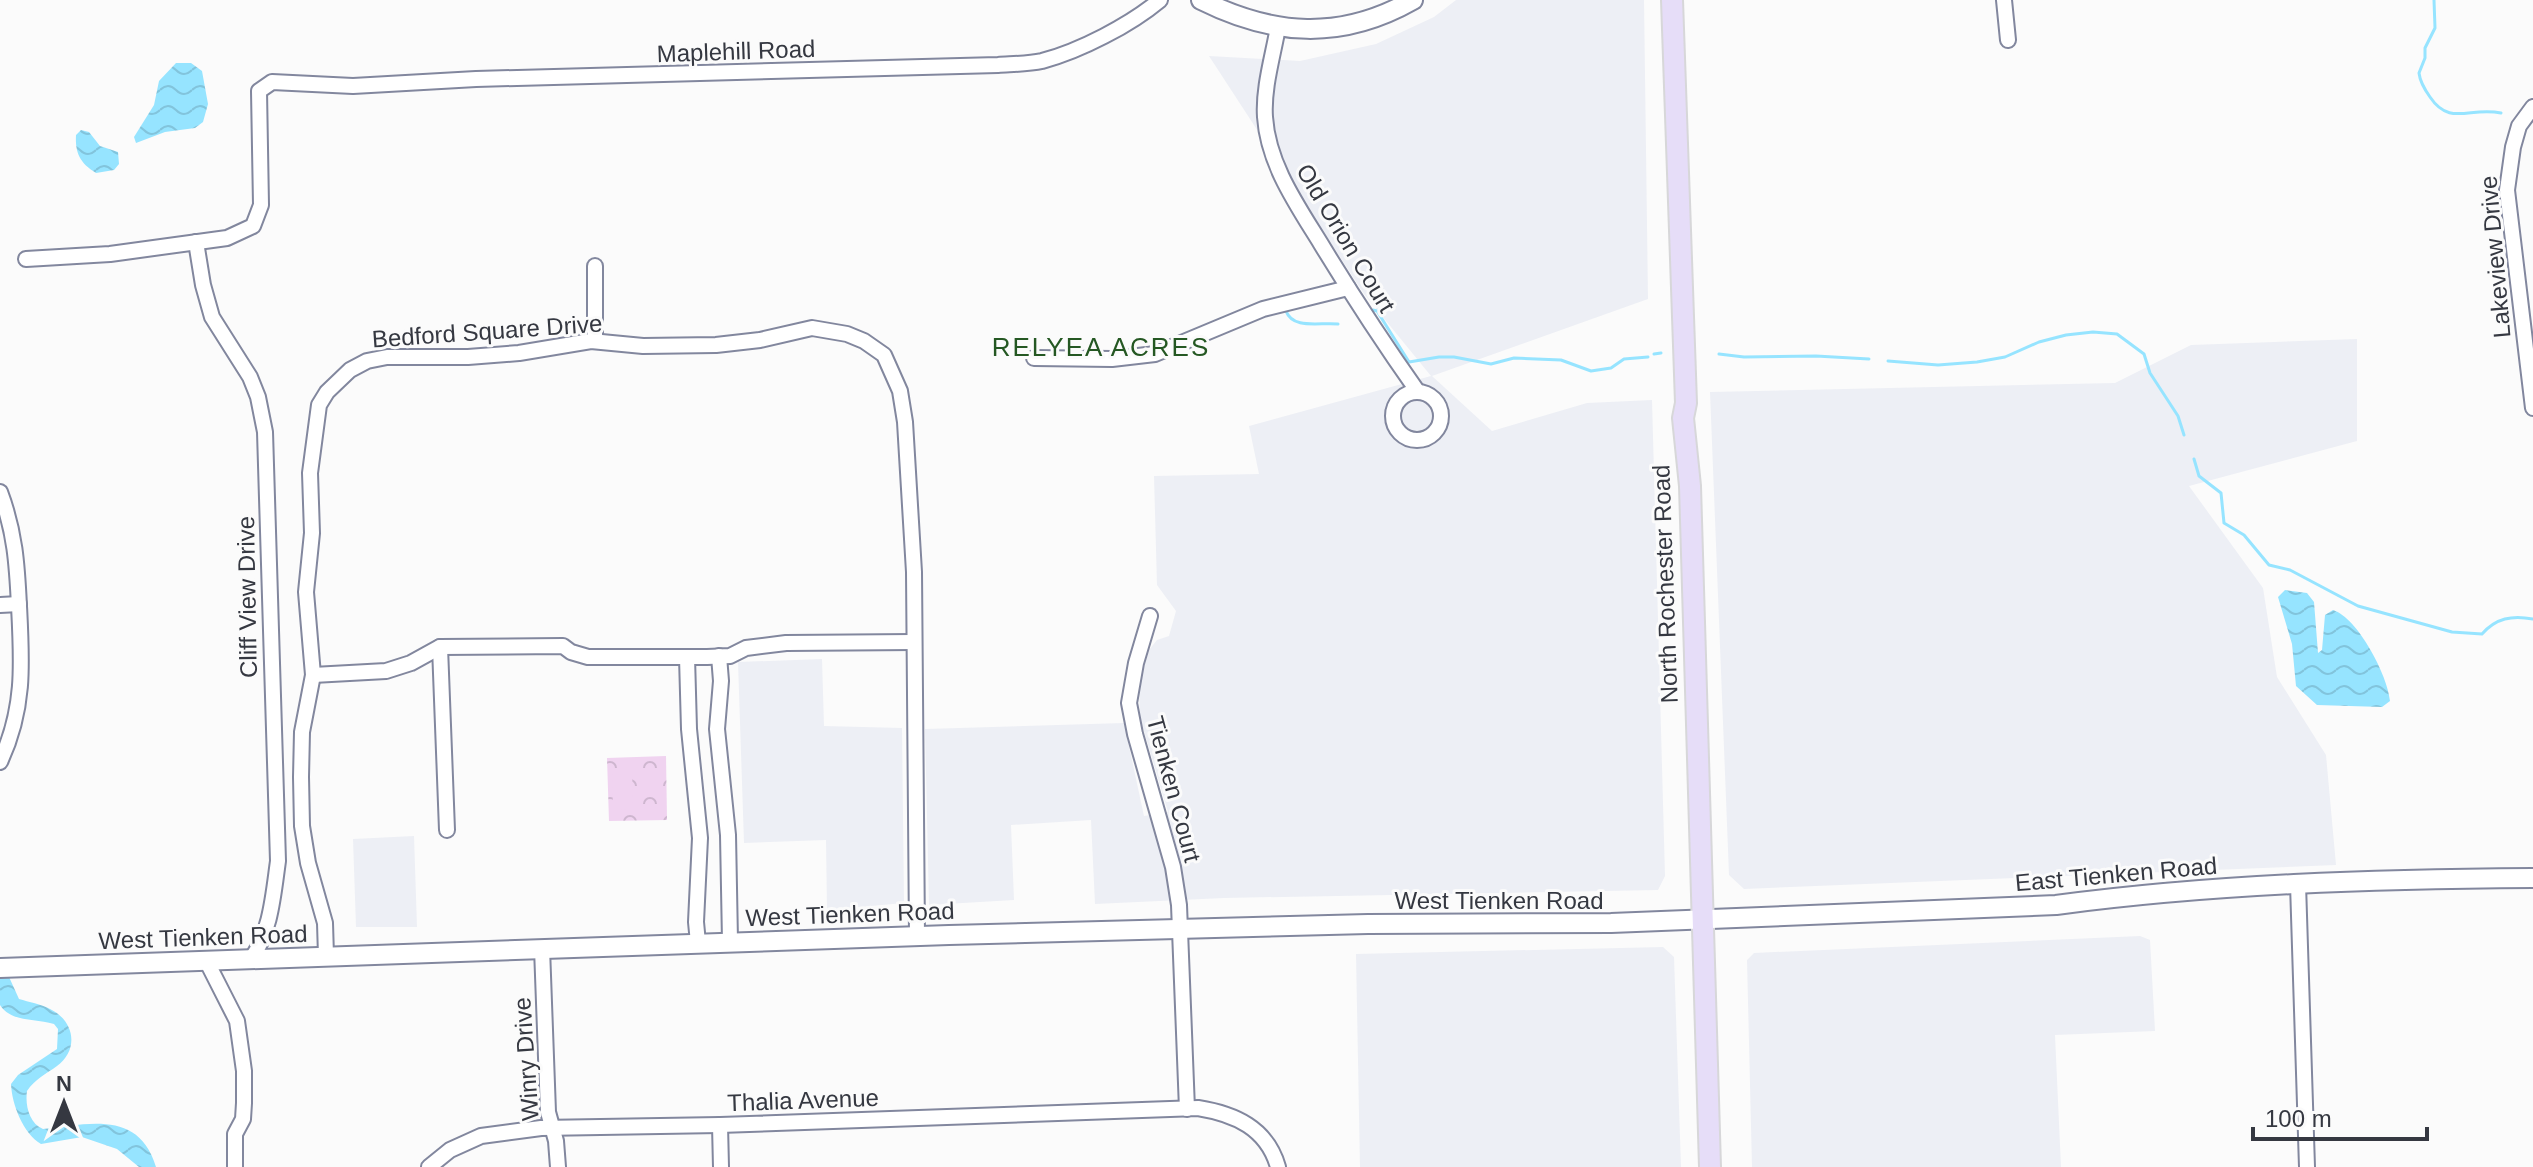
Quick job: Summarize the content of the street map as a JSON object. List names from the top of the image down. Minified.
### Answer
{"streets":{"main road":["North Rochester Road","East Tienken Road","West Tienken Road"],"street":["Maplehill Road","Old Orion Court","Lakeview Drive","Bedford Square Drive","Cliff View Drive","Tienken Court","Winry Drive","Thalia Avenue"]},"crossings":[["Maplehill Road","Cliff View Drive"],["Bedford Square Drive","West Tienken Road"],["North Rochester Road","East Tienken Road"],["North Rochester Road","West Tienken Road"],["Cliff View Drive","West Tienken Road"],["Tienken Court","West Tienken Road"],["Tienken Court","Thalia Avenue"],["East Tienken Road","West Tienken Road"],["West Tienken Road","Winry Drive"],["Winry Drive","Thalia Avenue"]],"districts":["RELYEA ACRES"],"scale_bar":"100 m","north":"top"}
